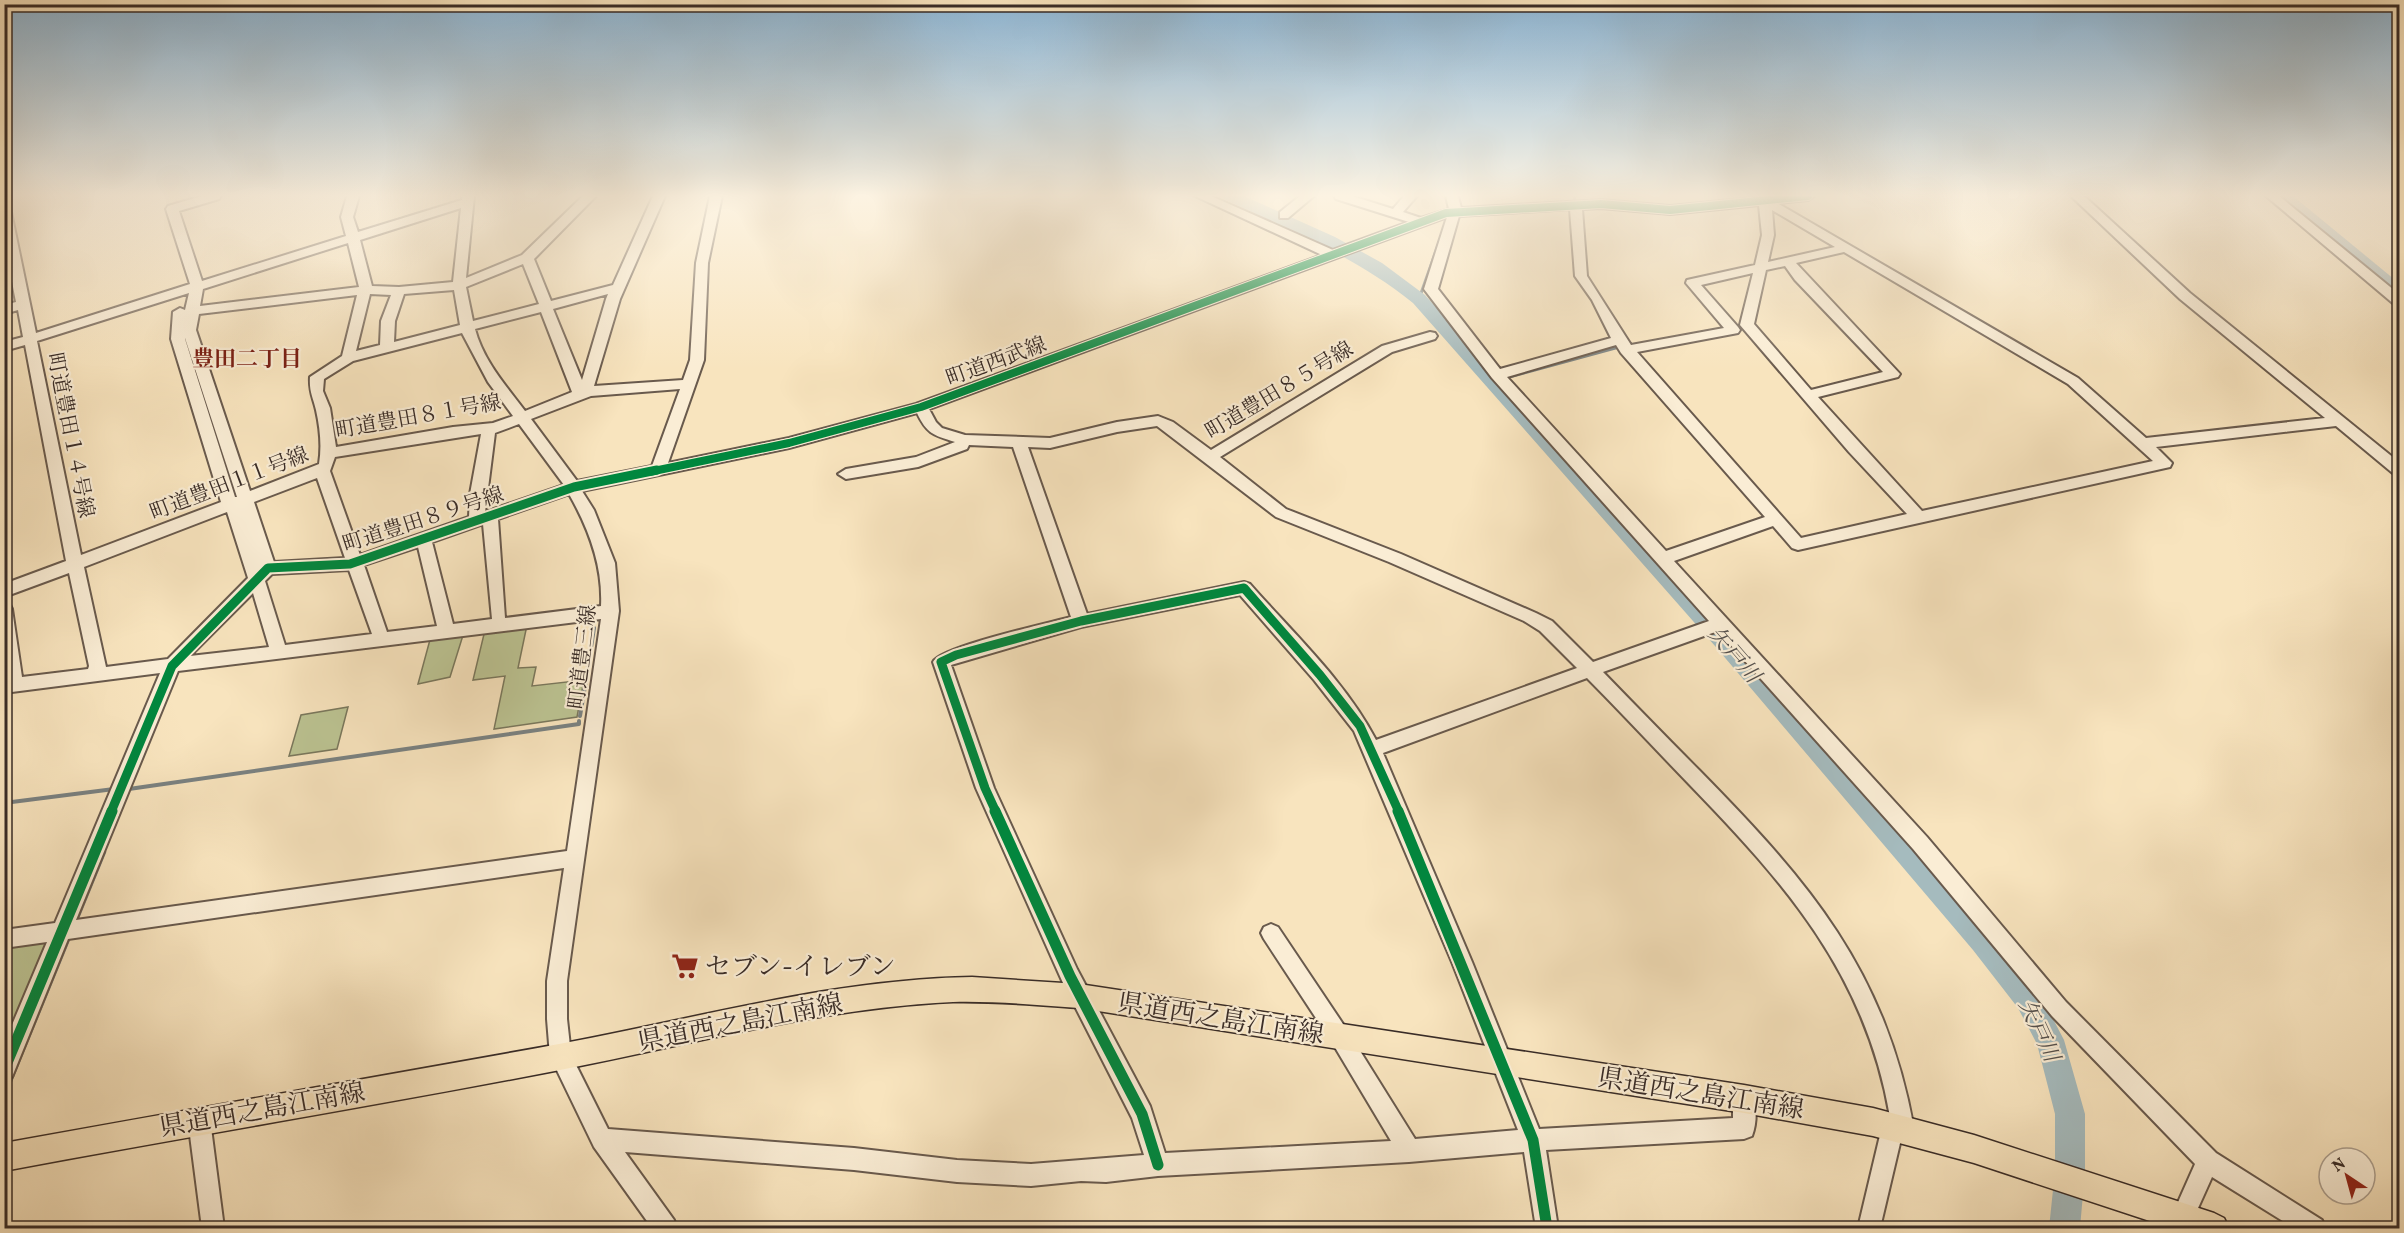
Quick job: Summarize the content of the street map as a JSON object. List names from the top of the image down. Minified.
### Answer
{"streets":{"main road":["県道西之島江南線"],"street":["町道西武線","町道豊田８５号線","町道豊田８１号線","町道豊田１４号線","町道豊田１１号線","町道豊田８９号線","町道豊三線"]},"crossings":[["町道西武線","町道豊田８５号線"],["町道西武線","町道豊田８９号線"],["町道西武線","町道豊三線"],["町道豊田８１号線","町道豊田１１号線"],["町道豊田８１号線","町道豊三線"],["町道豊田１４号線","町道豊田１１号線"],["町道豊田８９号線","町道豊三線"],["町道豊三線","県道西之島江南線"]],"districts":["豊田二丁目"],"water":["矢戸川"],"places":{"supermarket":["セブン-イレブン"]},"north":"top left"}
